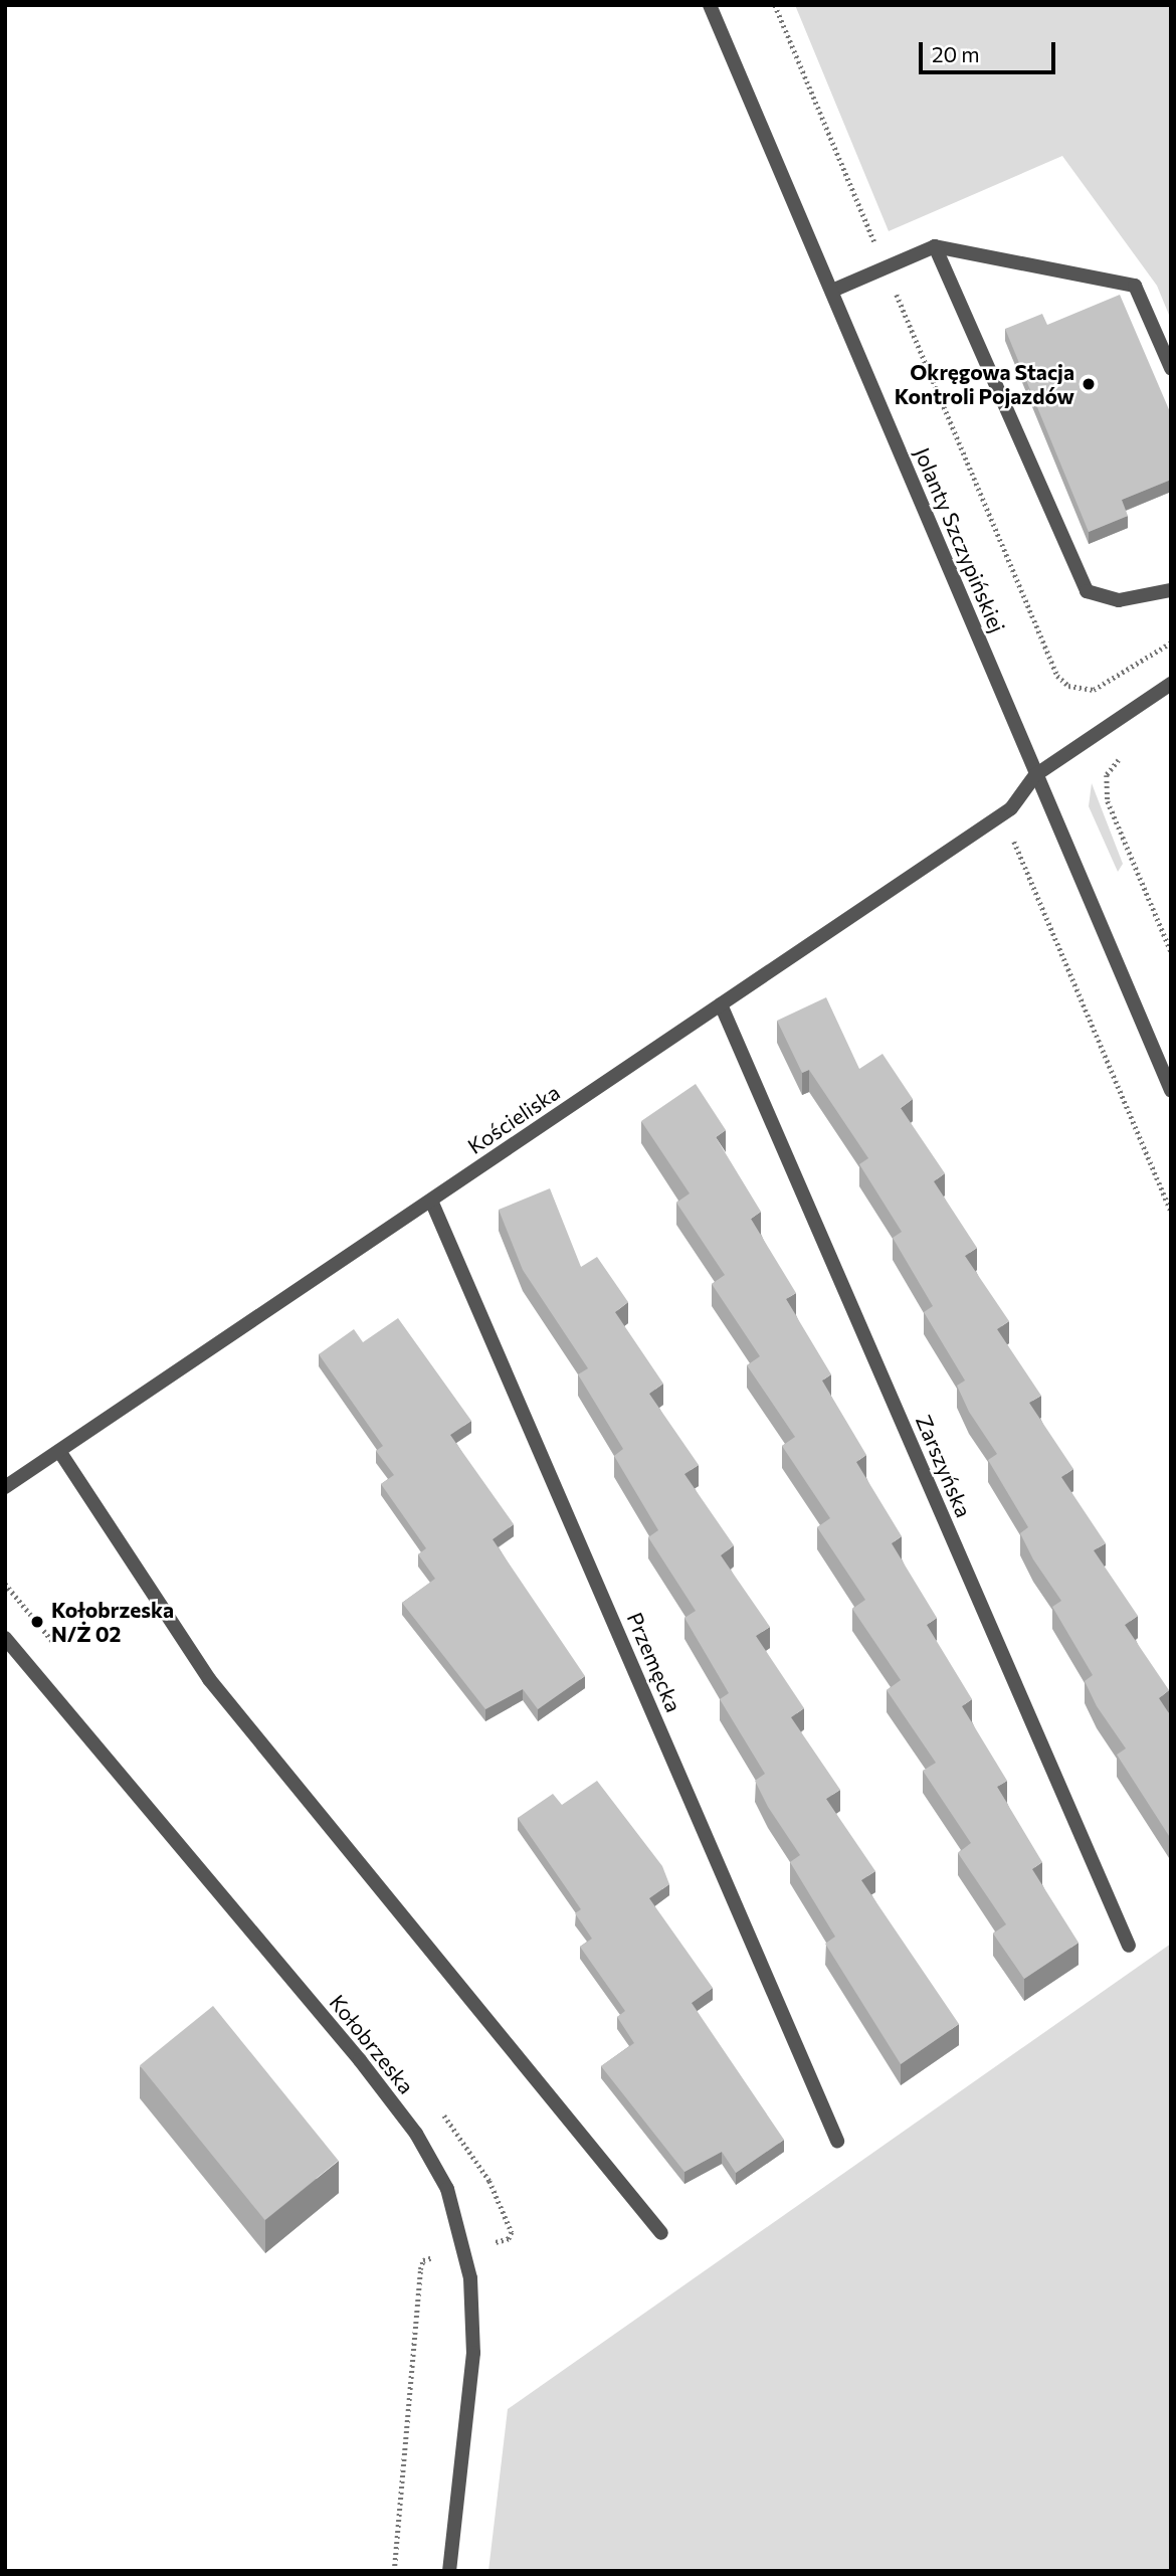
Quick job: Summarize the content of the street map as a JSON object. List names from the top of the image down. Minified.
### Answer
{"streets":{"street":["Jolanty Szczypińskiej","Kościeliska","Zarszyńska","Przemęcka","Kołobrzeska"]},"crossings":[["Jolanty Szczypińskiej","Kościeliska"],["Kościeliska","Zarszyńska"],["Kościeliska","Przemęcka"]],"places":["Okręgowa Stacja Kontroli Pojazdów","Kołobrzeska N/Ż 02"],"scale_bar":"20 m"}
